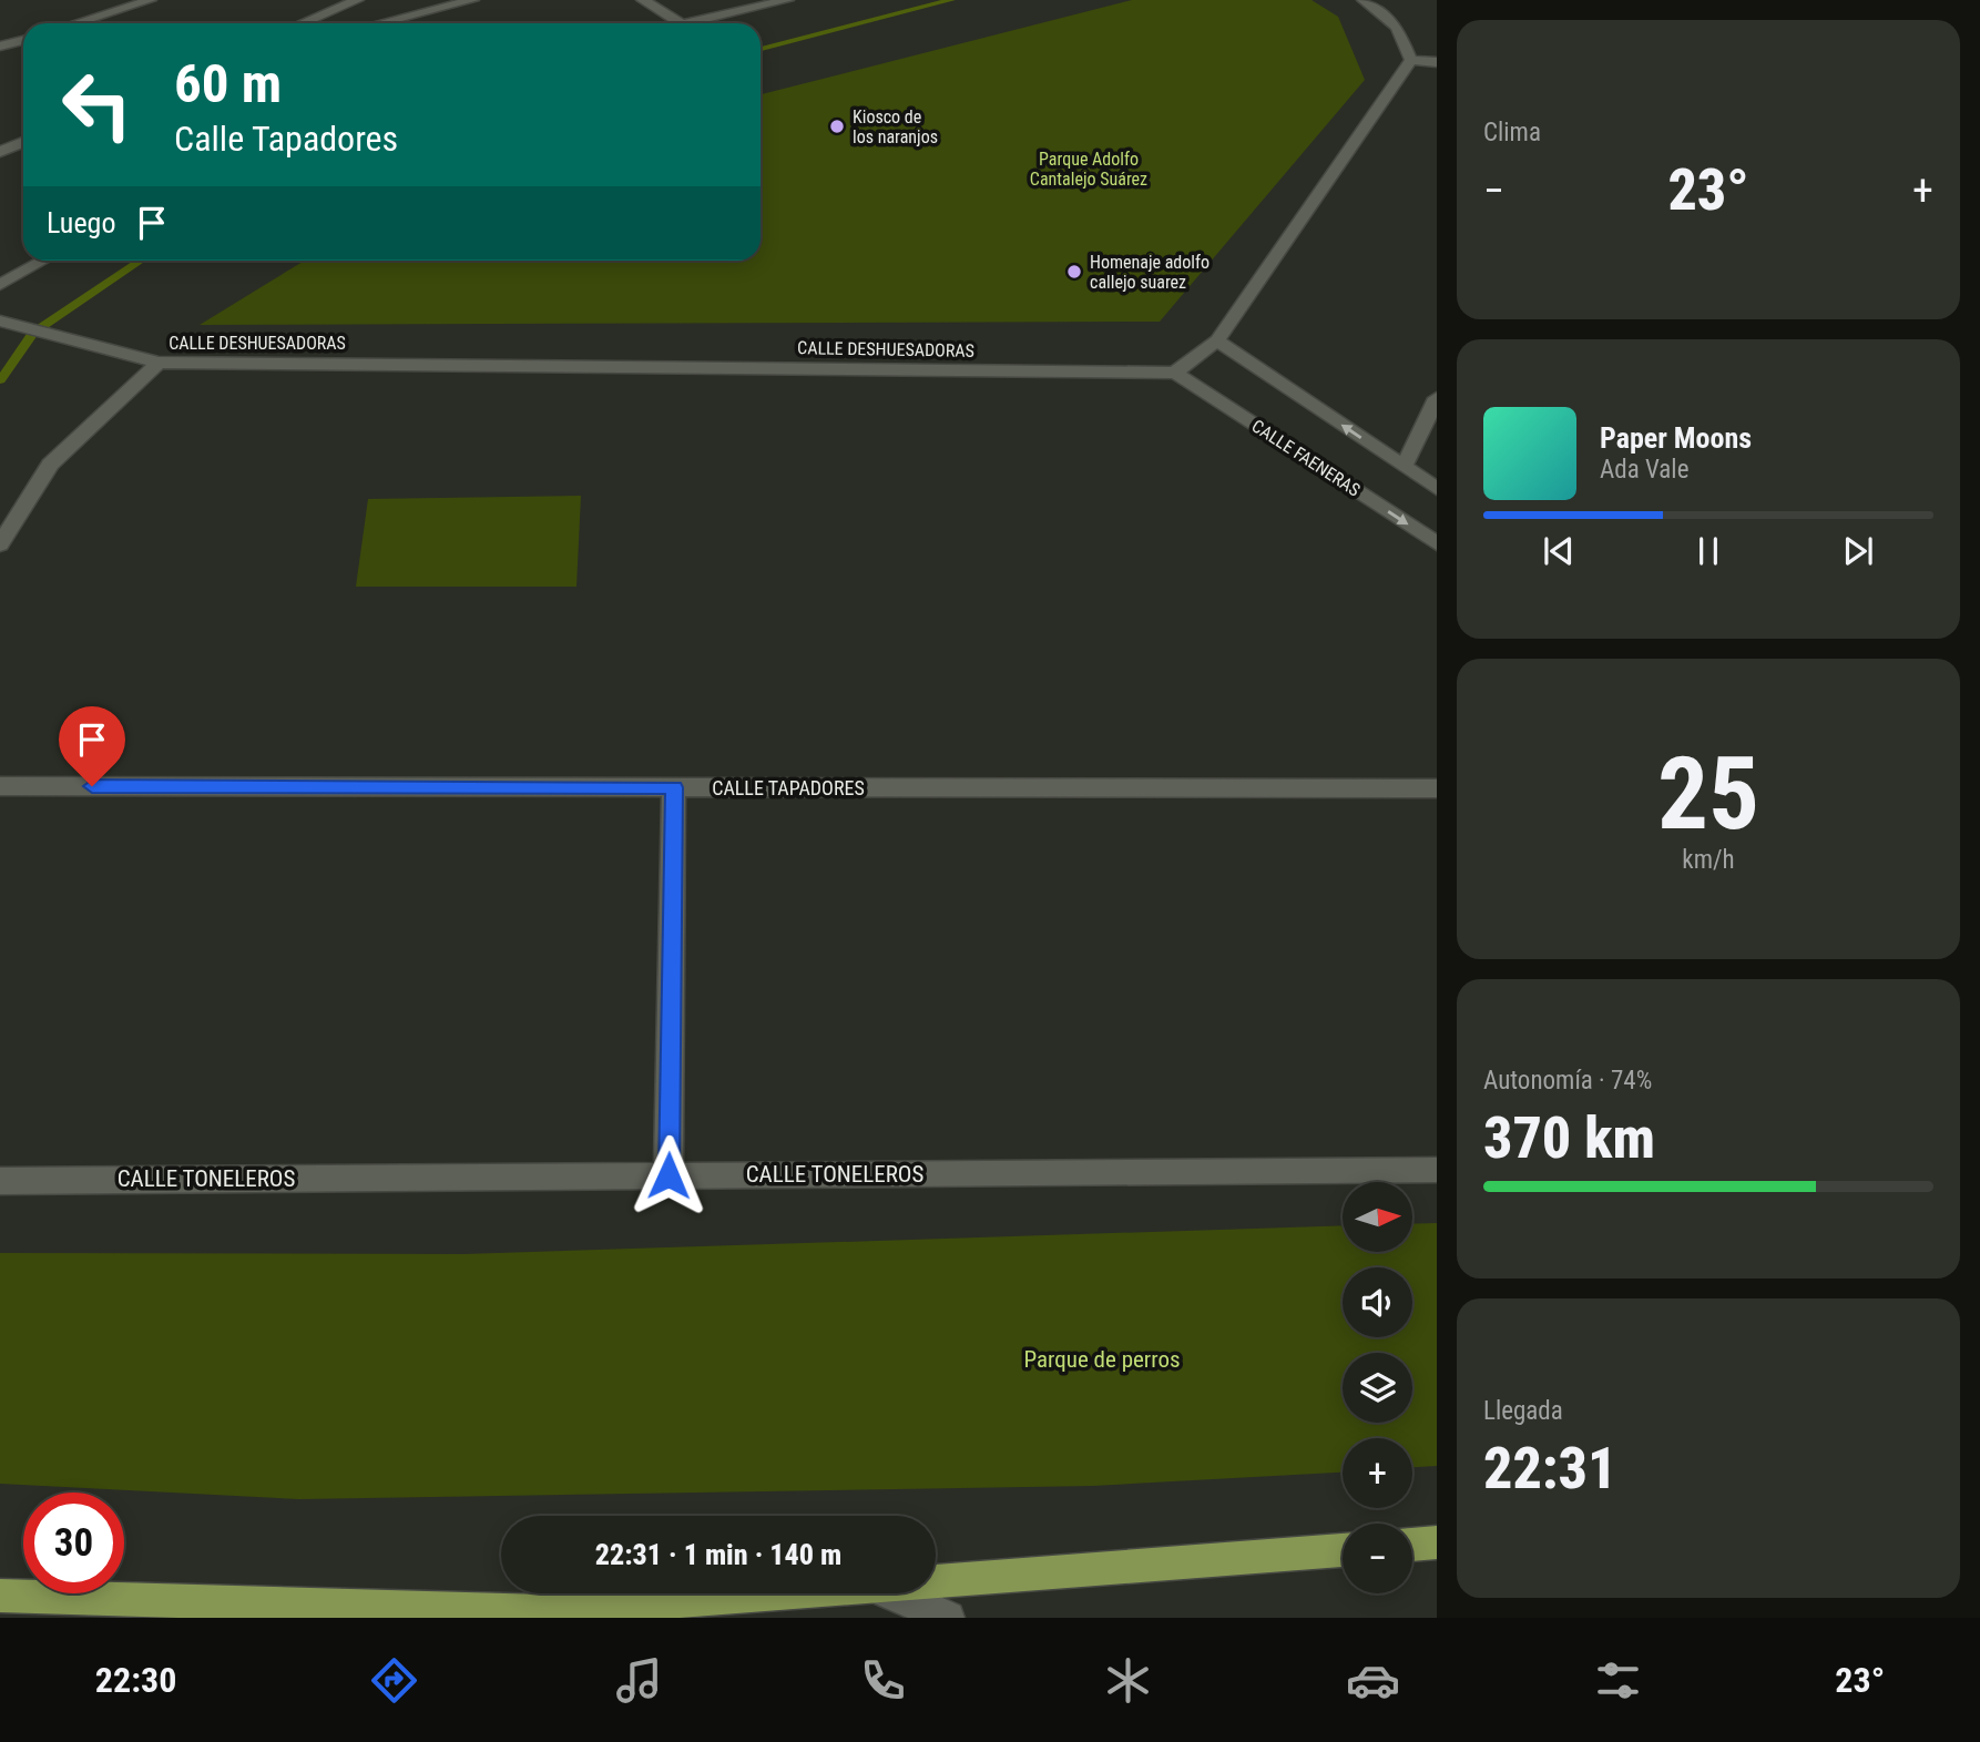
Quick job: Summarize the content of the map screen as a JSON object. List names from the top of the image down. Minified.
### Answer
{"streets":{"street":["CALLE DESHUESADORAS","CALLE FAENERAS","CALLE TAPADORES","CALLE TONELEROS"]},"crossings":[["CALLE DESHUESADORAS","CALLE FAENERAS"]],"parks":["Parque Adolfo Cantalejo Suárez","Parque de perros"],"places":["Kiosco de los naranjos","Homenaje adolfo callejo suarez"],"north":"right","page":{"tile":["Clima",["25","km/h"],["Autonomía · 74%","370 km"],["Llegada","22:31"]],"turn":["60 m","Calle Tapadores"],"heat":["−","23°","+"],"then":"Luego","song":["Paper Moons","Ada Vale"],"map_buttons":["+","−"],"limit":"30","trip":"22:31 · 1 min · 140 m","tabs":["22:30","23°"]}}
